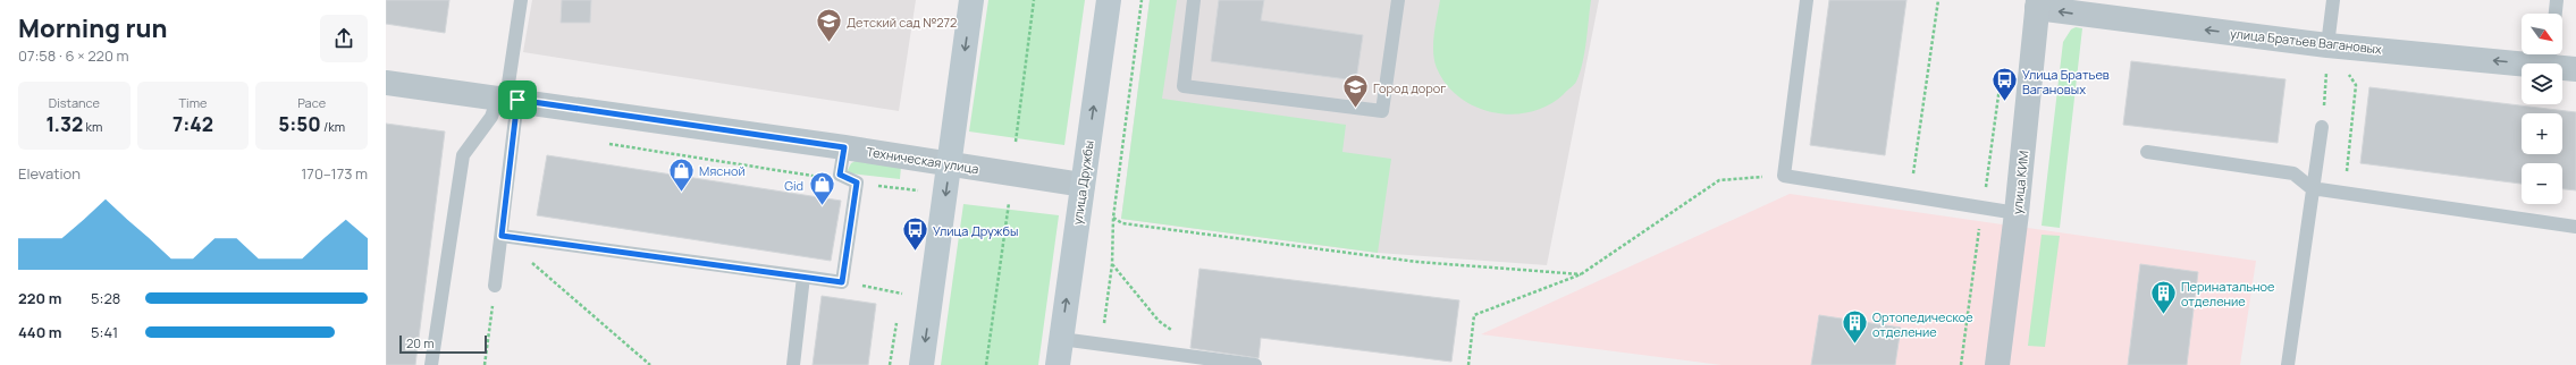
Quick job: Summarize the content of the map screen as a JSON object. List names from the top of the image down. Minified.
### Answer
{"streets":{"main road":["улица Дружбы"],"street":["улица Братьев Вагановых","Техническая улица","улица КИМ"]},"crossings":[["улица Братьев Вагановых","улица КИМ"],["Техническая улица","улица Дружбы"]],"one_way":["улица Братьев Вагановых"],"places":{"school or university":["Детский сад №272","Город дорог"],"bus stop":["Улица Братьев Вагановых","Улица Дружбы"],"shop":["Мясной","Gid"],"building":["Перинатальное отделение","Ортопедическое отделение"]},"scale_bar":"20 m","north":"bottom right","page":{"heading":["Morning run","07:58 · 6 × 220 m"],"map_buttons":["+","−"],"stats":[["Distance","1.32 km"],["Time","7:42"],["Pace","5:50 /km"]],"chart":["Elevation","170–173 m"],"list":[{"name":"220 m","note":"5:28"},{"name":"440 m","note":"5:41"}],"scale":"20 m"}}
